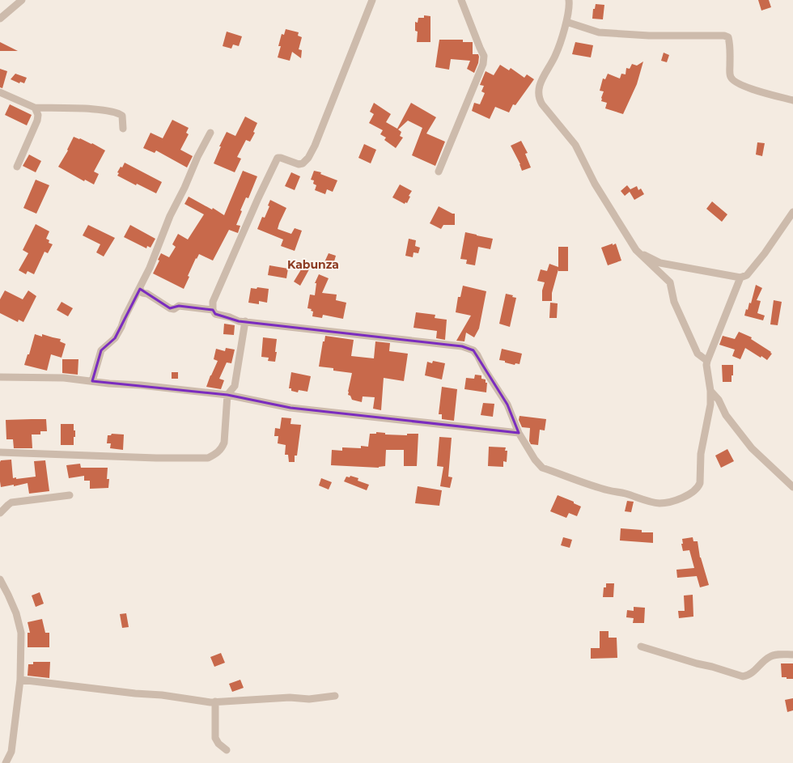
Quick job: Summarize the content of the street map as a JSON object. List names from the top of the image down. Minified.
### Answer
{"districts":["Kabunza"]}
